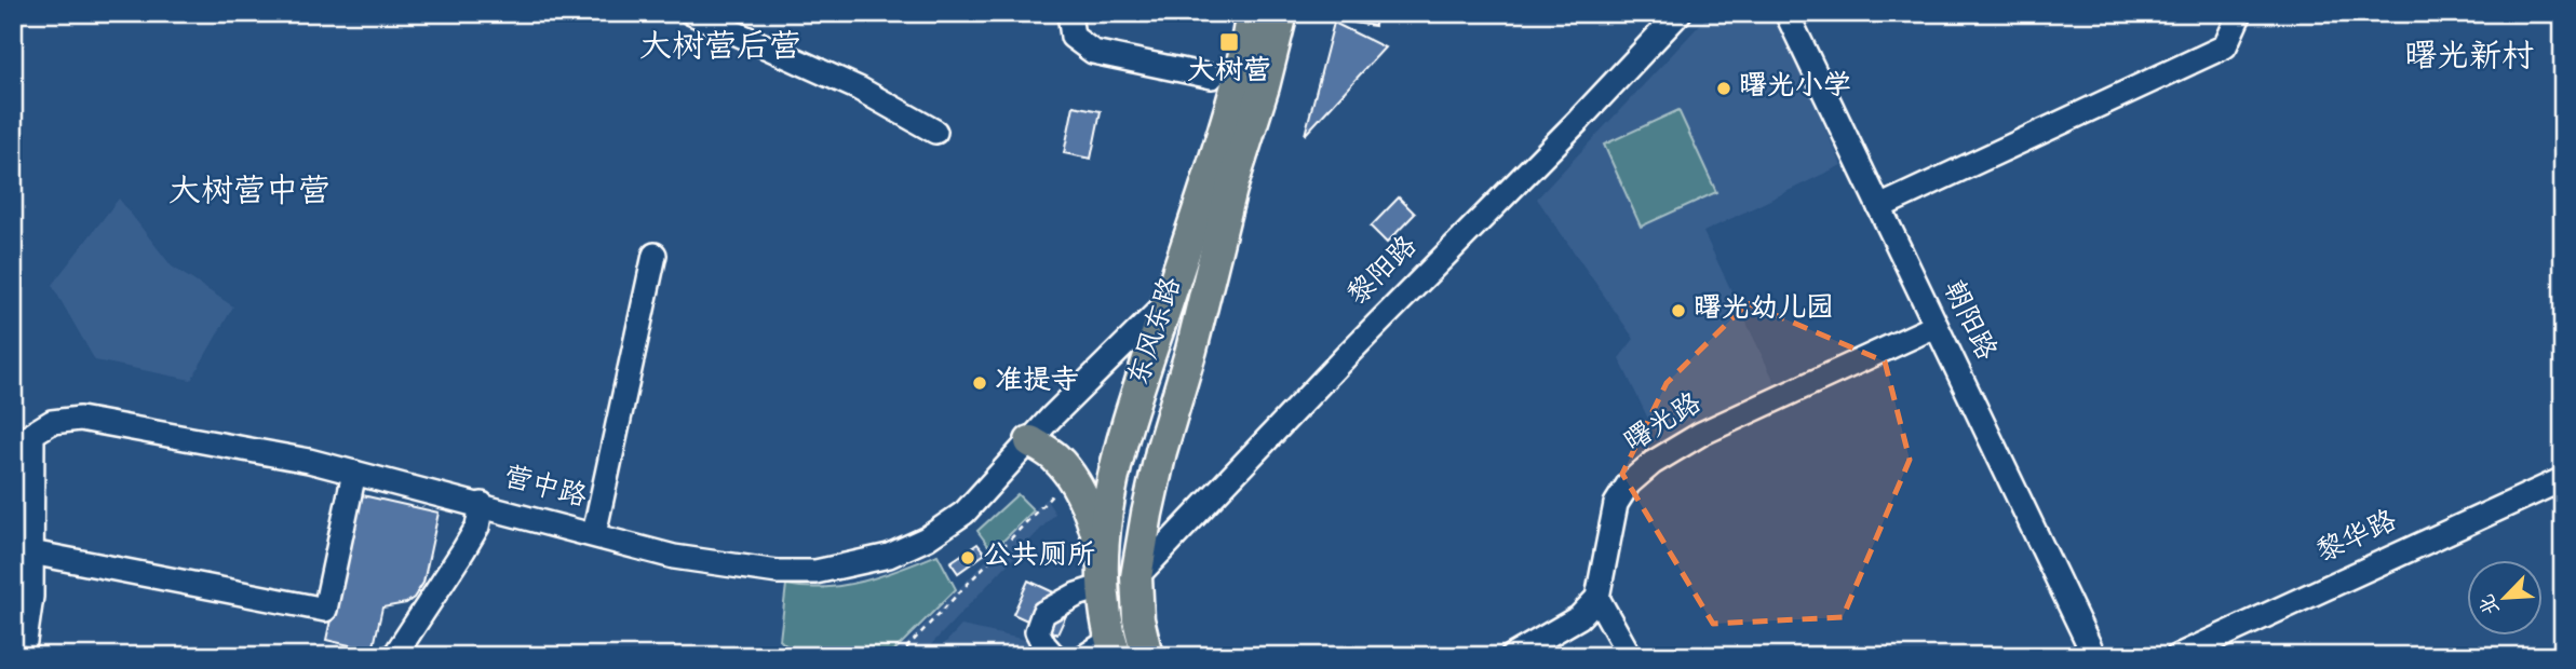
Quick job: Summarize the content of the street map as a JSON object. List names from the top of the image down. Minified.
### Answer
{"streets":{"main road":["东风东路"],"street":["黎阳路","朝阳路","曙光路","营中路","黎华路"]},"crossings":[["黎阳路","东风东路"],["朝阳路","曙光路"],["东风东路","营中路"]],"districts":["大树营后营","曙光新村","大树营中营"],"places":{"transit":["大树营"],"other":["曙光小学","曙光幼儿园","准提寺","公共厕所"]},"north":"bottom left"}
